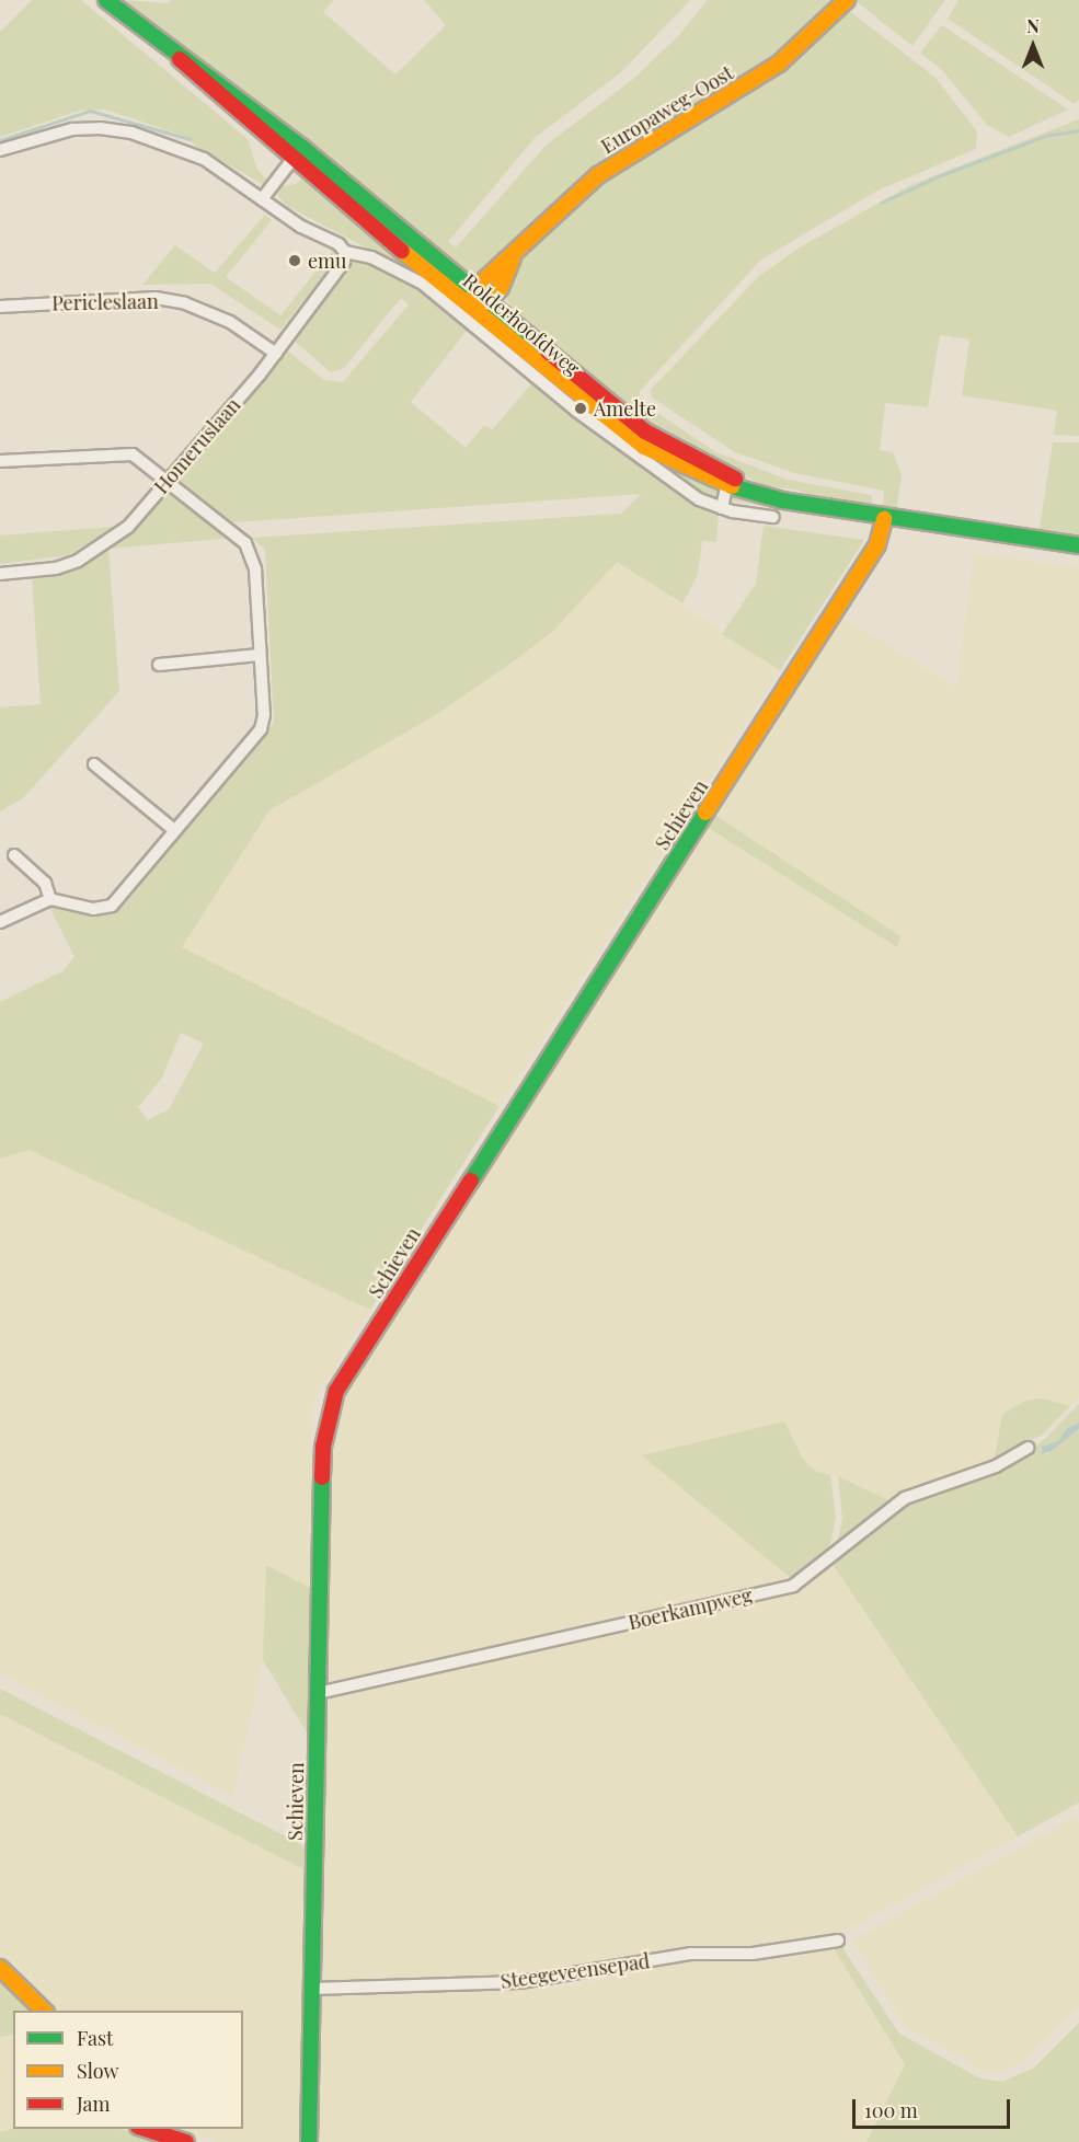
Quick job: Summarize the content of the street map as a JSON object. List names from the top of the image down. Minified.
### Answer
{"streets":{"main road":["Europaweg-Oost","Rolderhoofdweg","Schieven"],"street":["Pericleslaan","Homeruslaan","Boerkampweg","Steegeveensepad"]},"crossings":[["Europaweg-Oost","Rolderhoofdweg"],["Pericleslaan","Homeruslaan"],["Rolderhoofdweg","Schieven"],["Schieven","Boerkampweg"],["Schieven","Steegeveensepad"]],"places":["emu","Amelte"],"legend":["Fast","Slow","Jam"],"scale_bar":"100 m","north":"top"}
